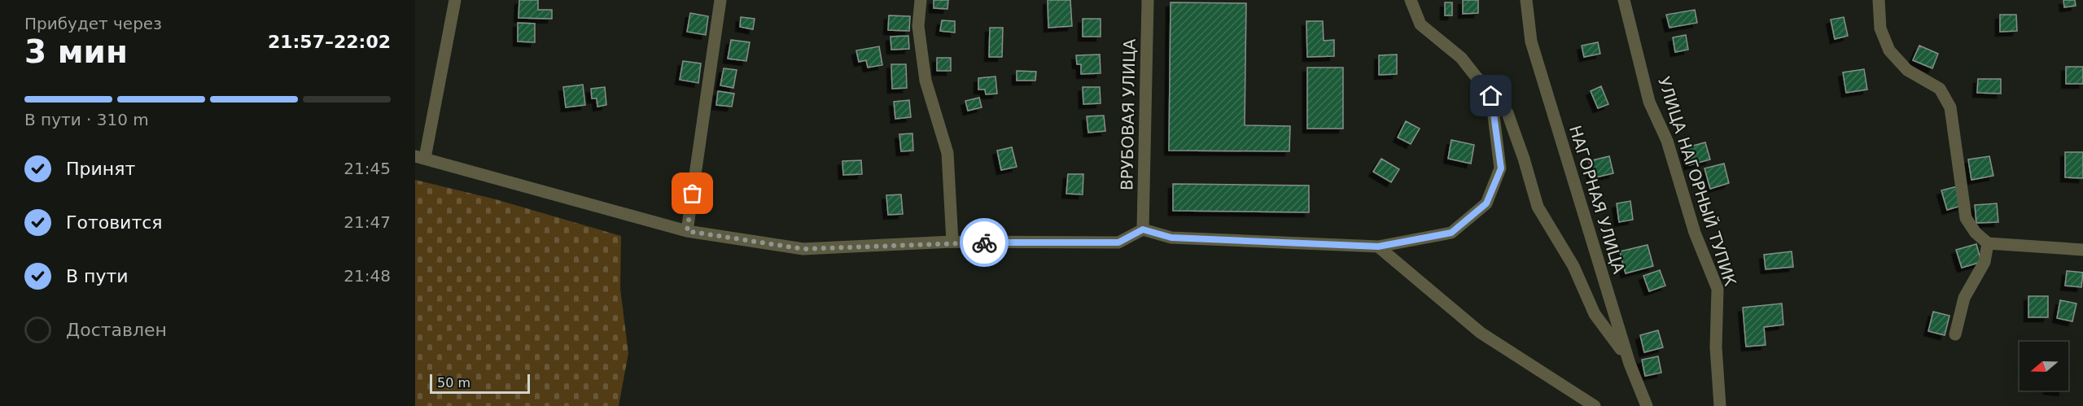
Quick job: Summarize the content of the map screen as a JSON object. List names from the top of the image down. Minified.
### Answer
{"streets":{"street":["ВРУБОВАЯ УЛИЦА","УЛИЦА НАГОРНЫЙ ТУПИК","НАГОРНАЯ УЛИЦА"]},"scale_bar":"50 m","north":"left","page":{"heading":["3 мин","Прибудет через","21:57–22:02"],"bar":"В пути · 310 m","list":[["Принят","21:45"],["Готовится","21:47"],["В пути","21:48"],"Доставлен"],"scale":"50 m"}}
